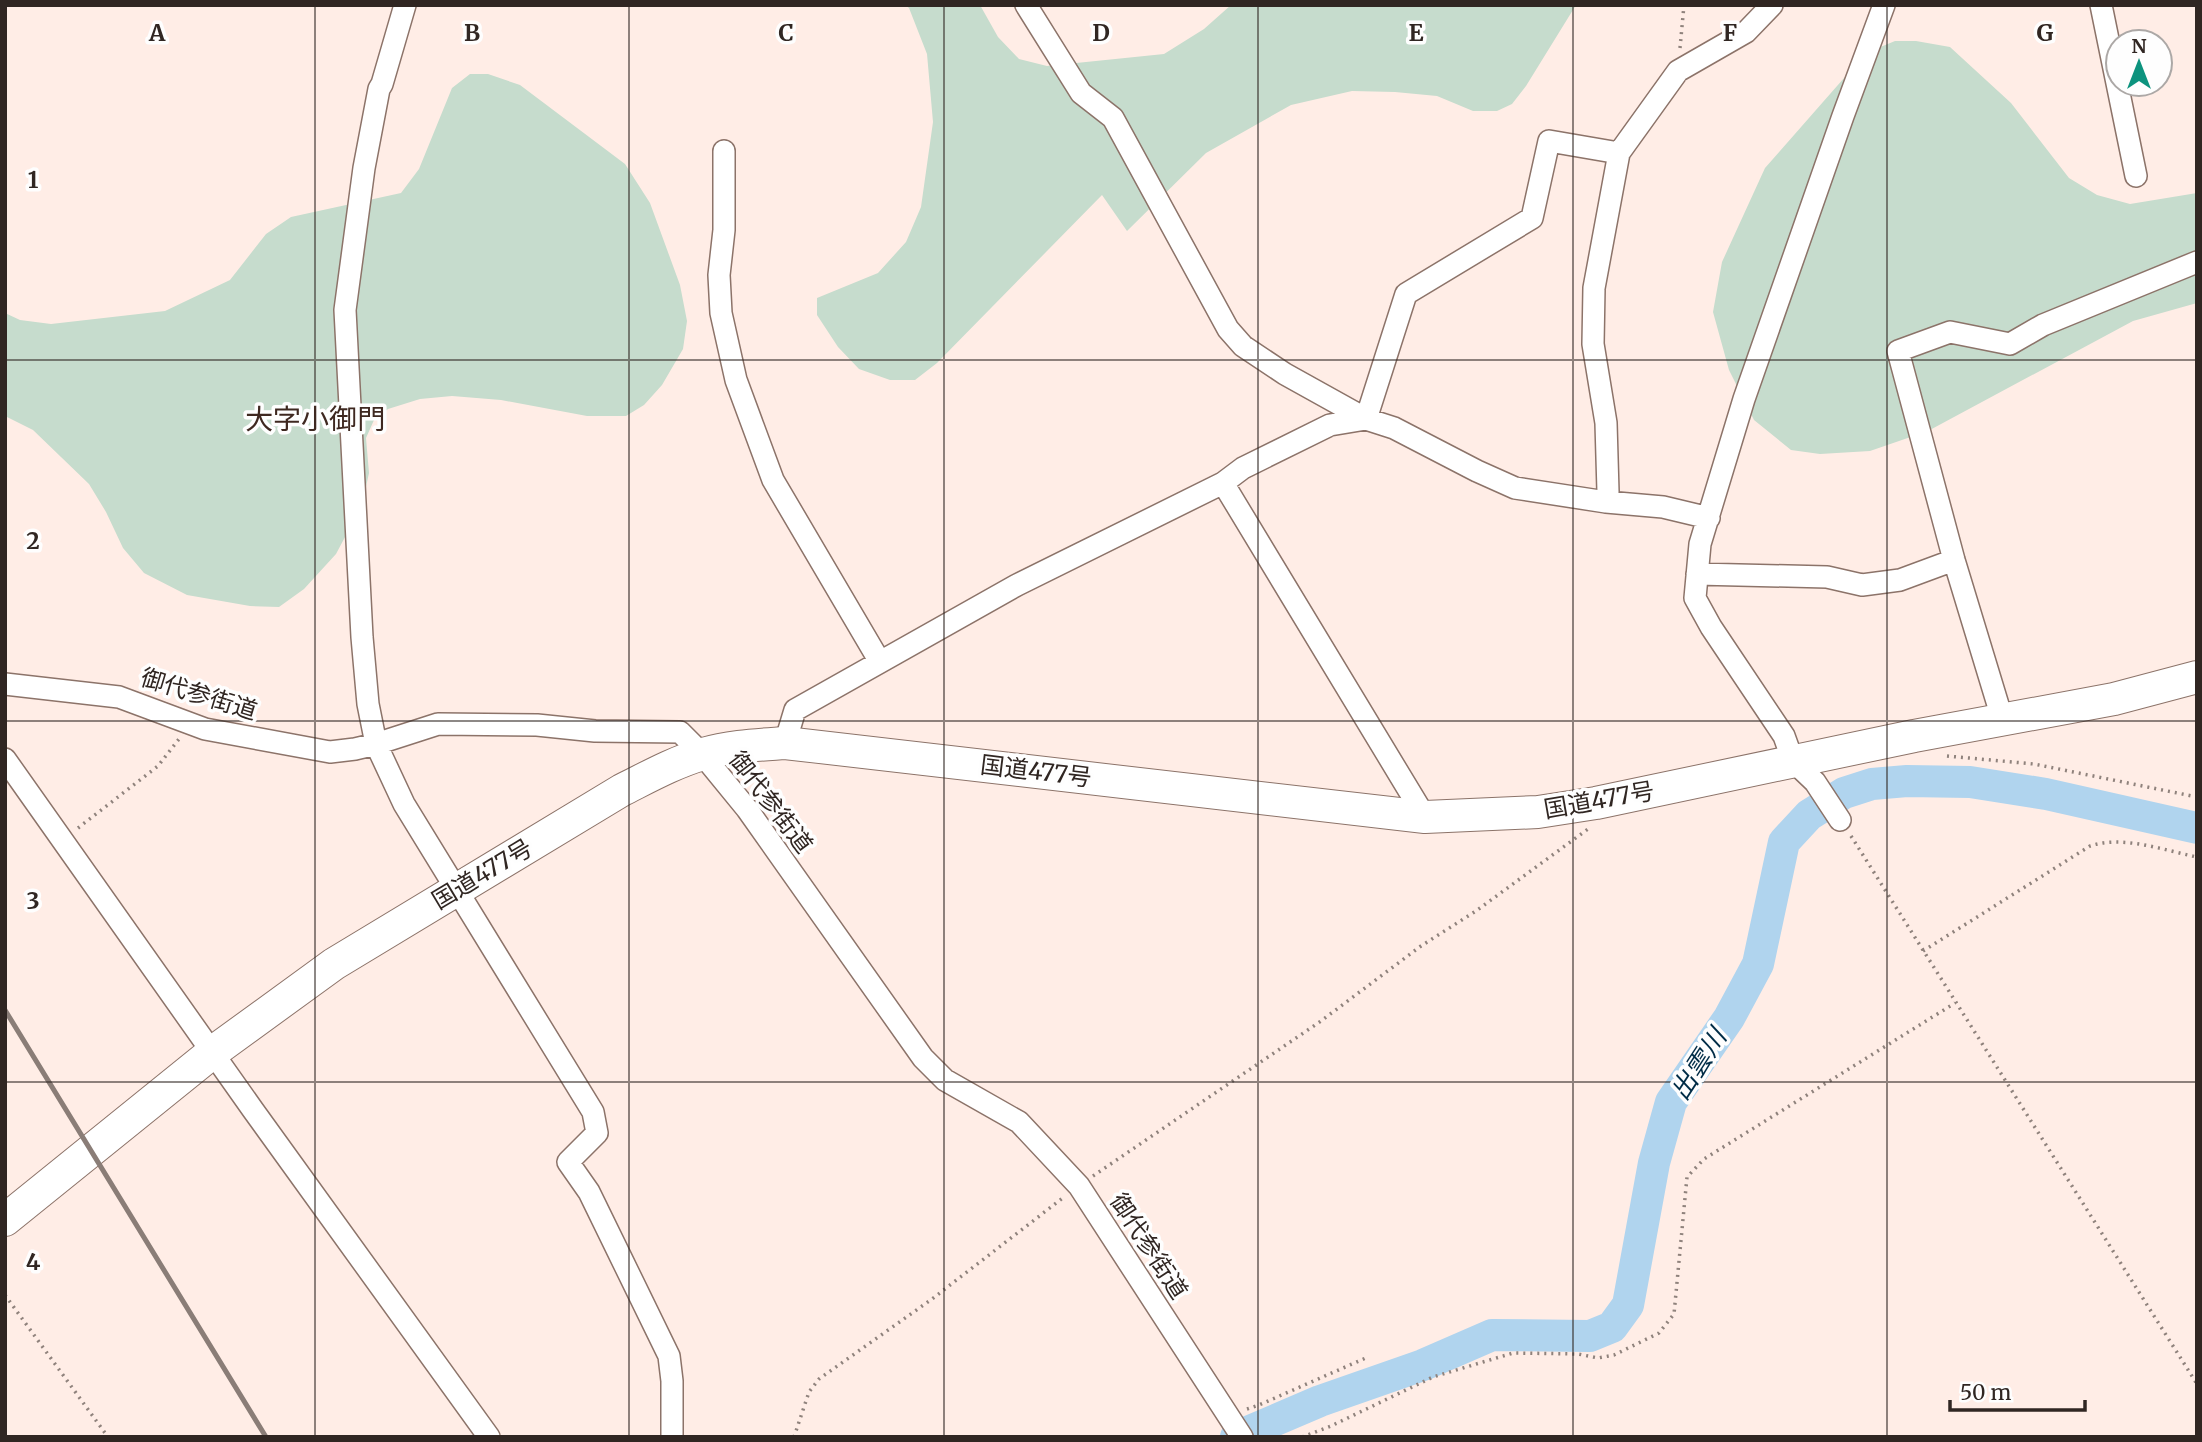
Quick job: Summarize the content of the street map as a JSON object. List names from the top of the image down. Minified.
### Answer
{"streets":{"highway":["国道477号"],"street":["御代参街道"]},"crossings":[["御代参街道","国道477号"]],"districts":["大字小御門"],"water":["出雲川"],"scale_bar":"50 m","north":"top","grid":{"columns":["A","B","C","D","E","F","G"],"rows":["1","2","3","4"]}}
